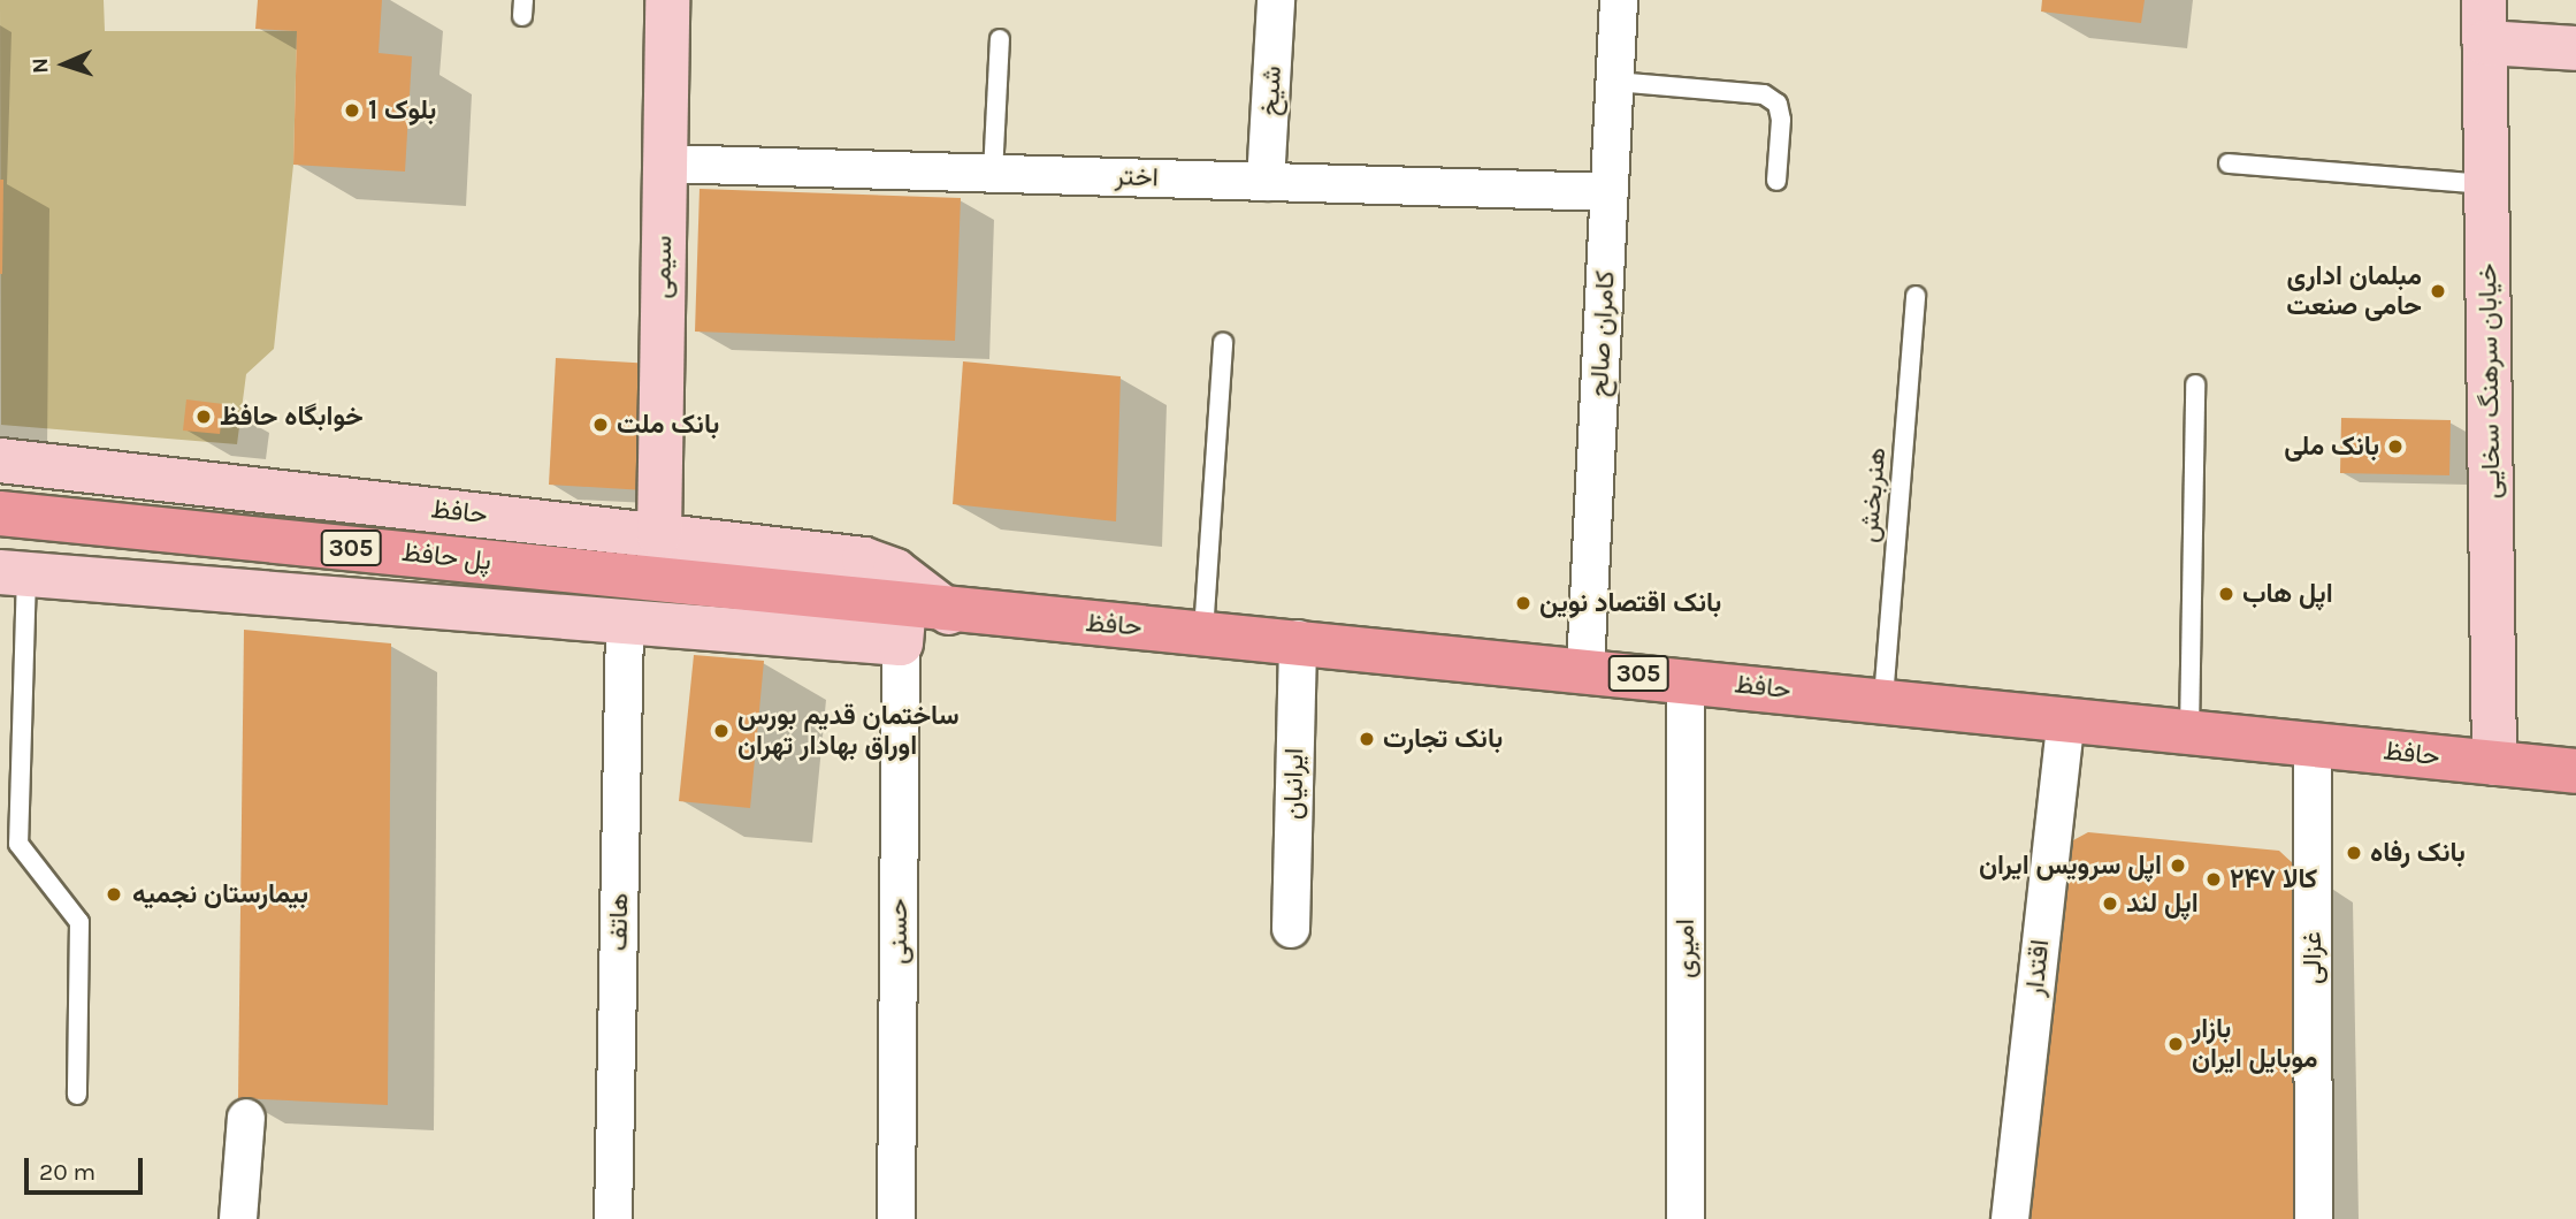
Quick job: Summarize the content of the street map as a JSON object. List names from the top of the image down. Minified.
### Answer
{"streets":{"main road":["سیمی","خیابان سرهنگ سخایی","حافظ","305","پل حافظ"],"street":["شیخ","اختر","کامران صالح","ایرانیان","هاتف","حسنی","امیری","غزالی","اقتدار"],"lane":["هنربخش"]},"crossings":[["شیخ","اختر"],["اختر","سیمی"],["اختر","کامران صالح"],["سیمی","حافظ"],["کامران صالح","حافظ"],["خیابان سرهنگ سخایی","حافظ"],["هنربخش","حافظ"],["حافظ","پل حافظ"],["حافظ","ایرانیان"],["حافظ","هاتف"],["حافظ","حسنی"],["حافظ","امیری"],["حافظ","غزالی"],["حافظ","اقتدار"]],"places":["بلوک 1","مبلمان اداری حامی صنعت","خوابگاه حافظ","بانک ملت","بانک ملی","اپل هاب","بانک اقتصاد نوین","ساختمان قدیم بورس اوراق بهادار تهران","بانک تجارت","بانک رفاه","اپل سرویس ایران","کالا ۲۴۷","بیمارستان نجمیه","اپل لند","بازار موبایل ایران"],"scale_bar":"20 m","north":"left"}
